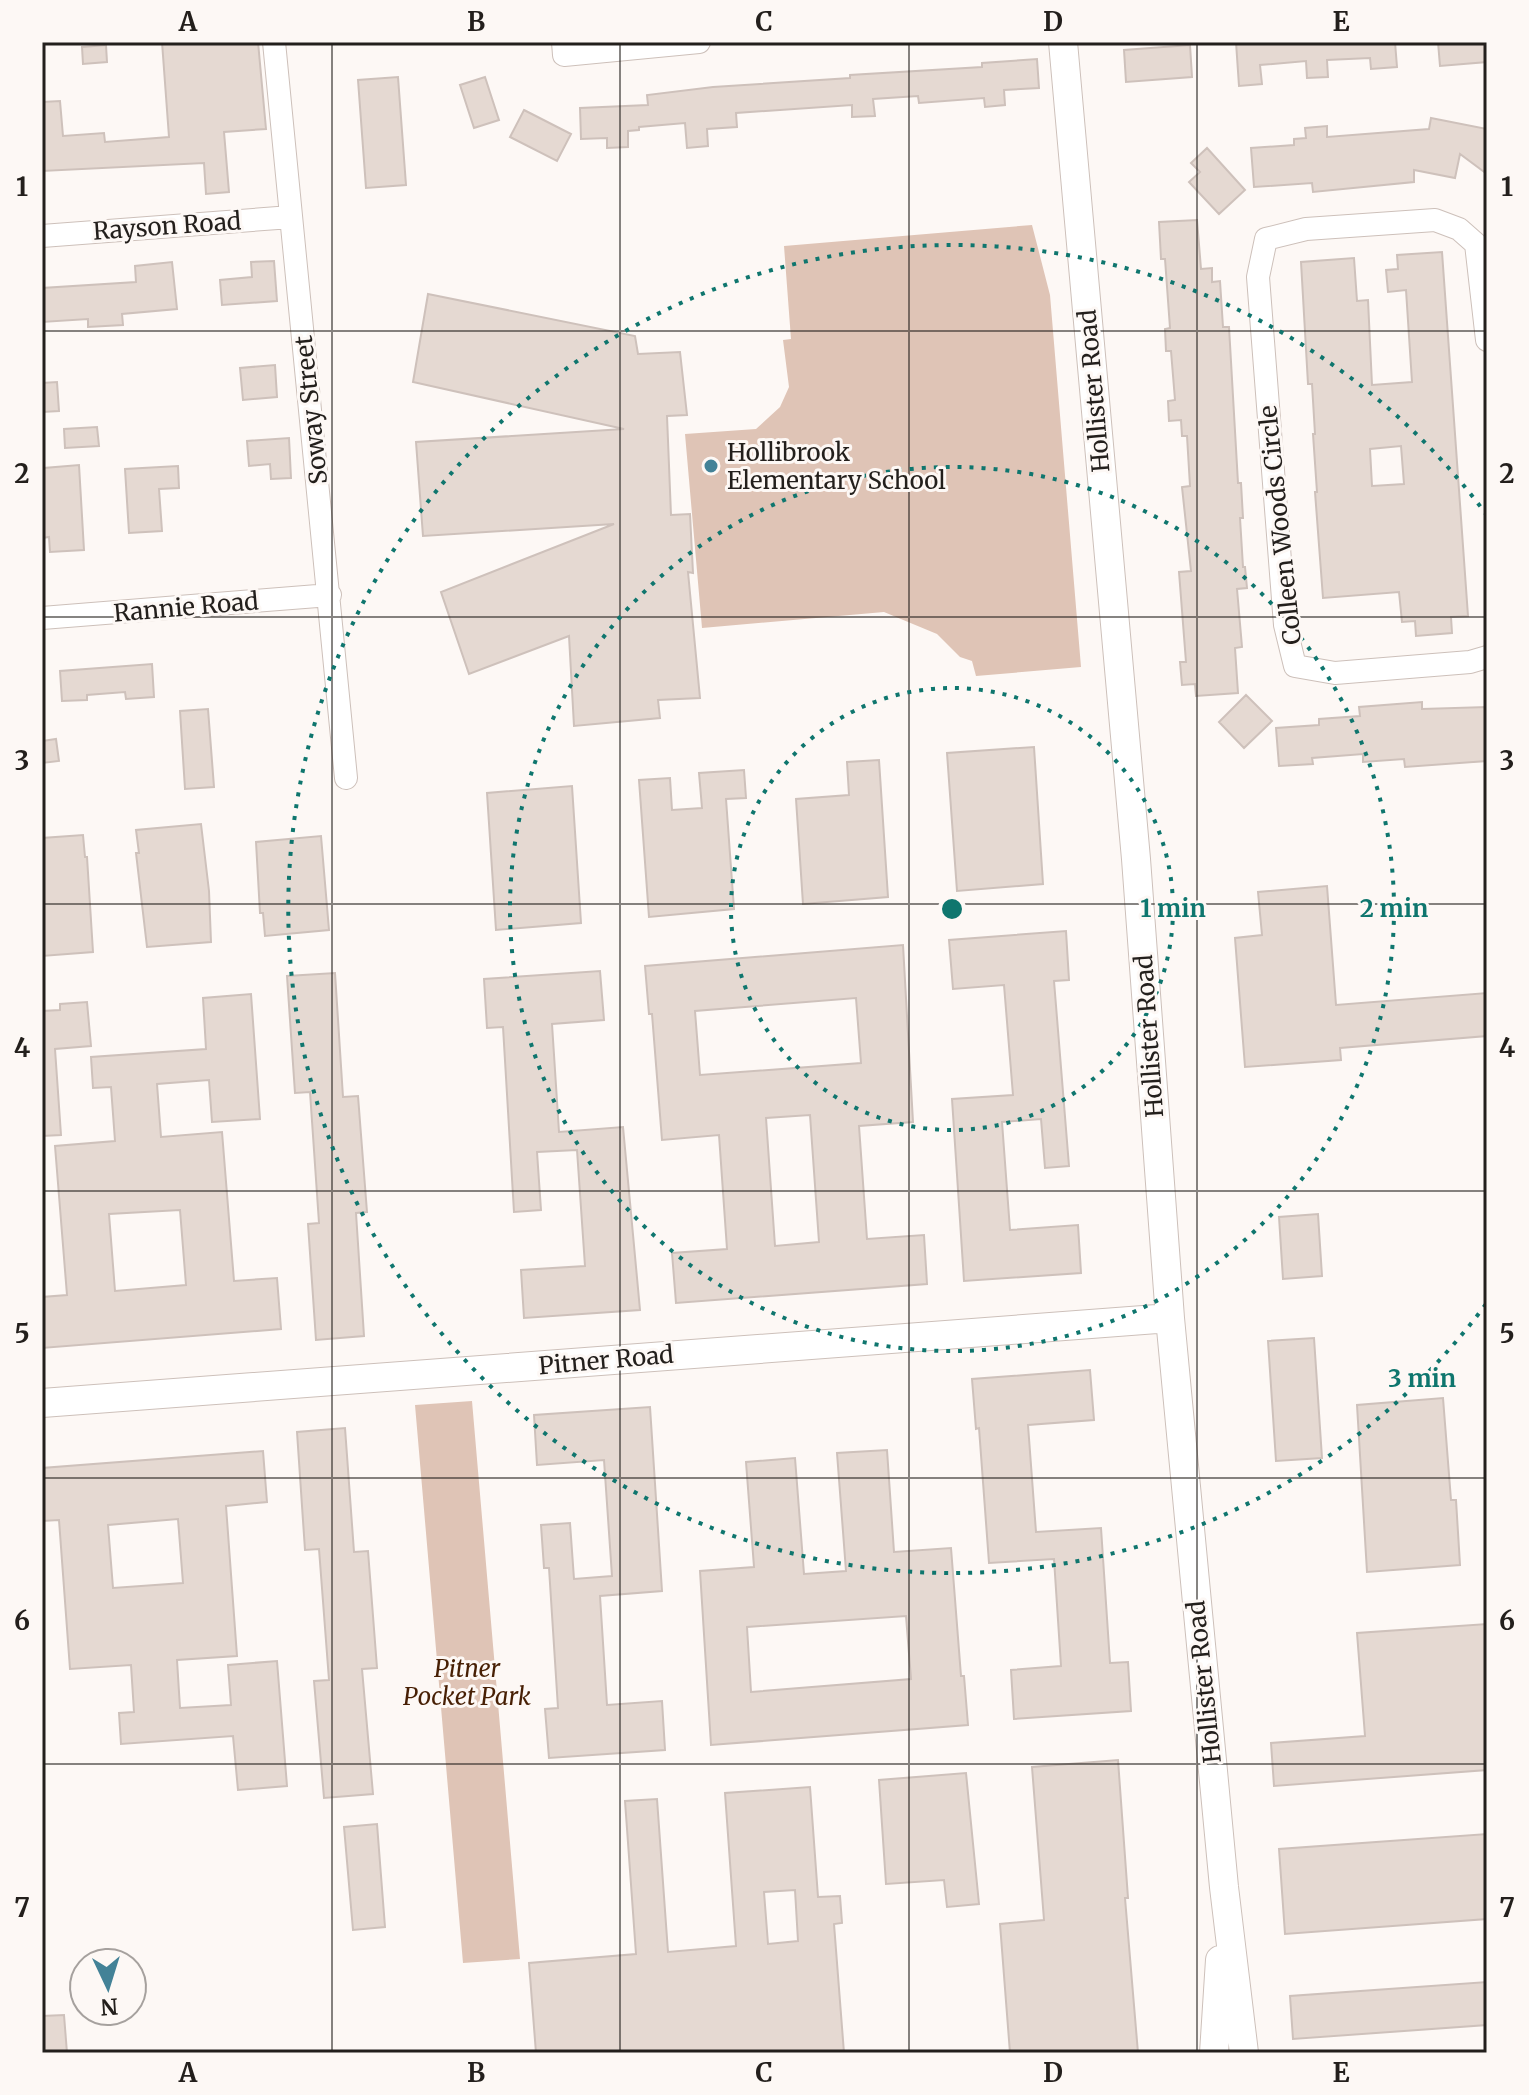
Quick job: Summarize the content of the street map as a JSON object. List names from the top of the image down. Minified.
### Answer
{"streets":{"street":["Rayson Road","Hollister Road","Soway Street","Colleen Woods Circle","Rannie Road","Pitner Road"]},"crossings":[["Rayson Road","Soway Street"],["Hollister Road","Pitner Road"],["Soway Street","Rannie Road"]],"parks":["Pitner Pocket Park"],"places":["Hollibrook Elementary School"],"north":"bottom","grid":{"columns":["A","B","C","D","E"],"rows":["1","2","3","4","5","6","7"]},"rings":["1 min","2 min","3 min"]}
